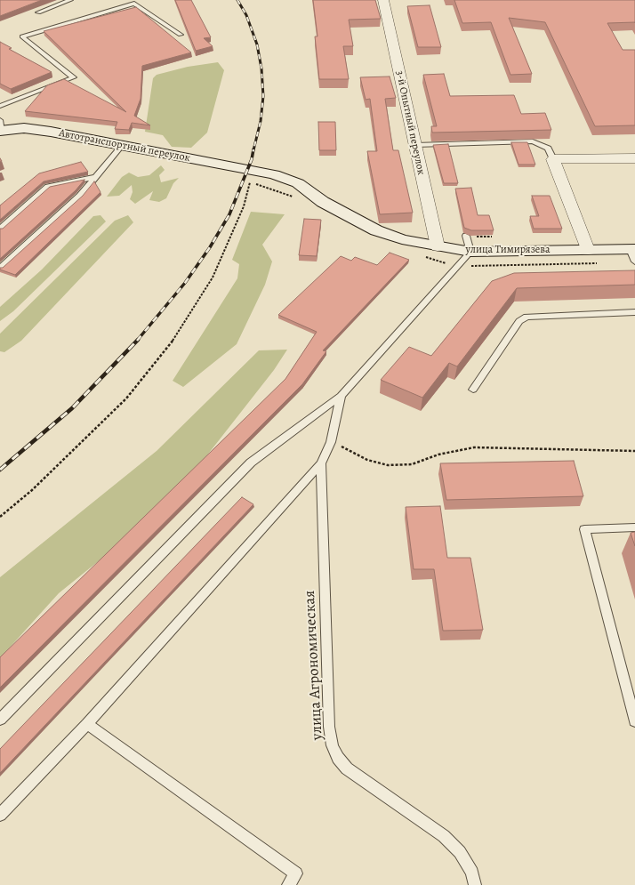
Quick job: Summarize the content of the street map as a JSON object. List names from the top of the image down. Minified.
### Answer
{"streets":{"main road":["Автотранспортный переулок","улица Тимирязева"],"street":["3-й Опытный переулок"],"lane":["улица Агрономическая"]},"crossings":[["3-й Опытный переулок","улица Тимирязева"],["Автотранспортный переулок","улица Тимирязева"]]}
